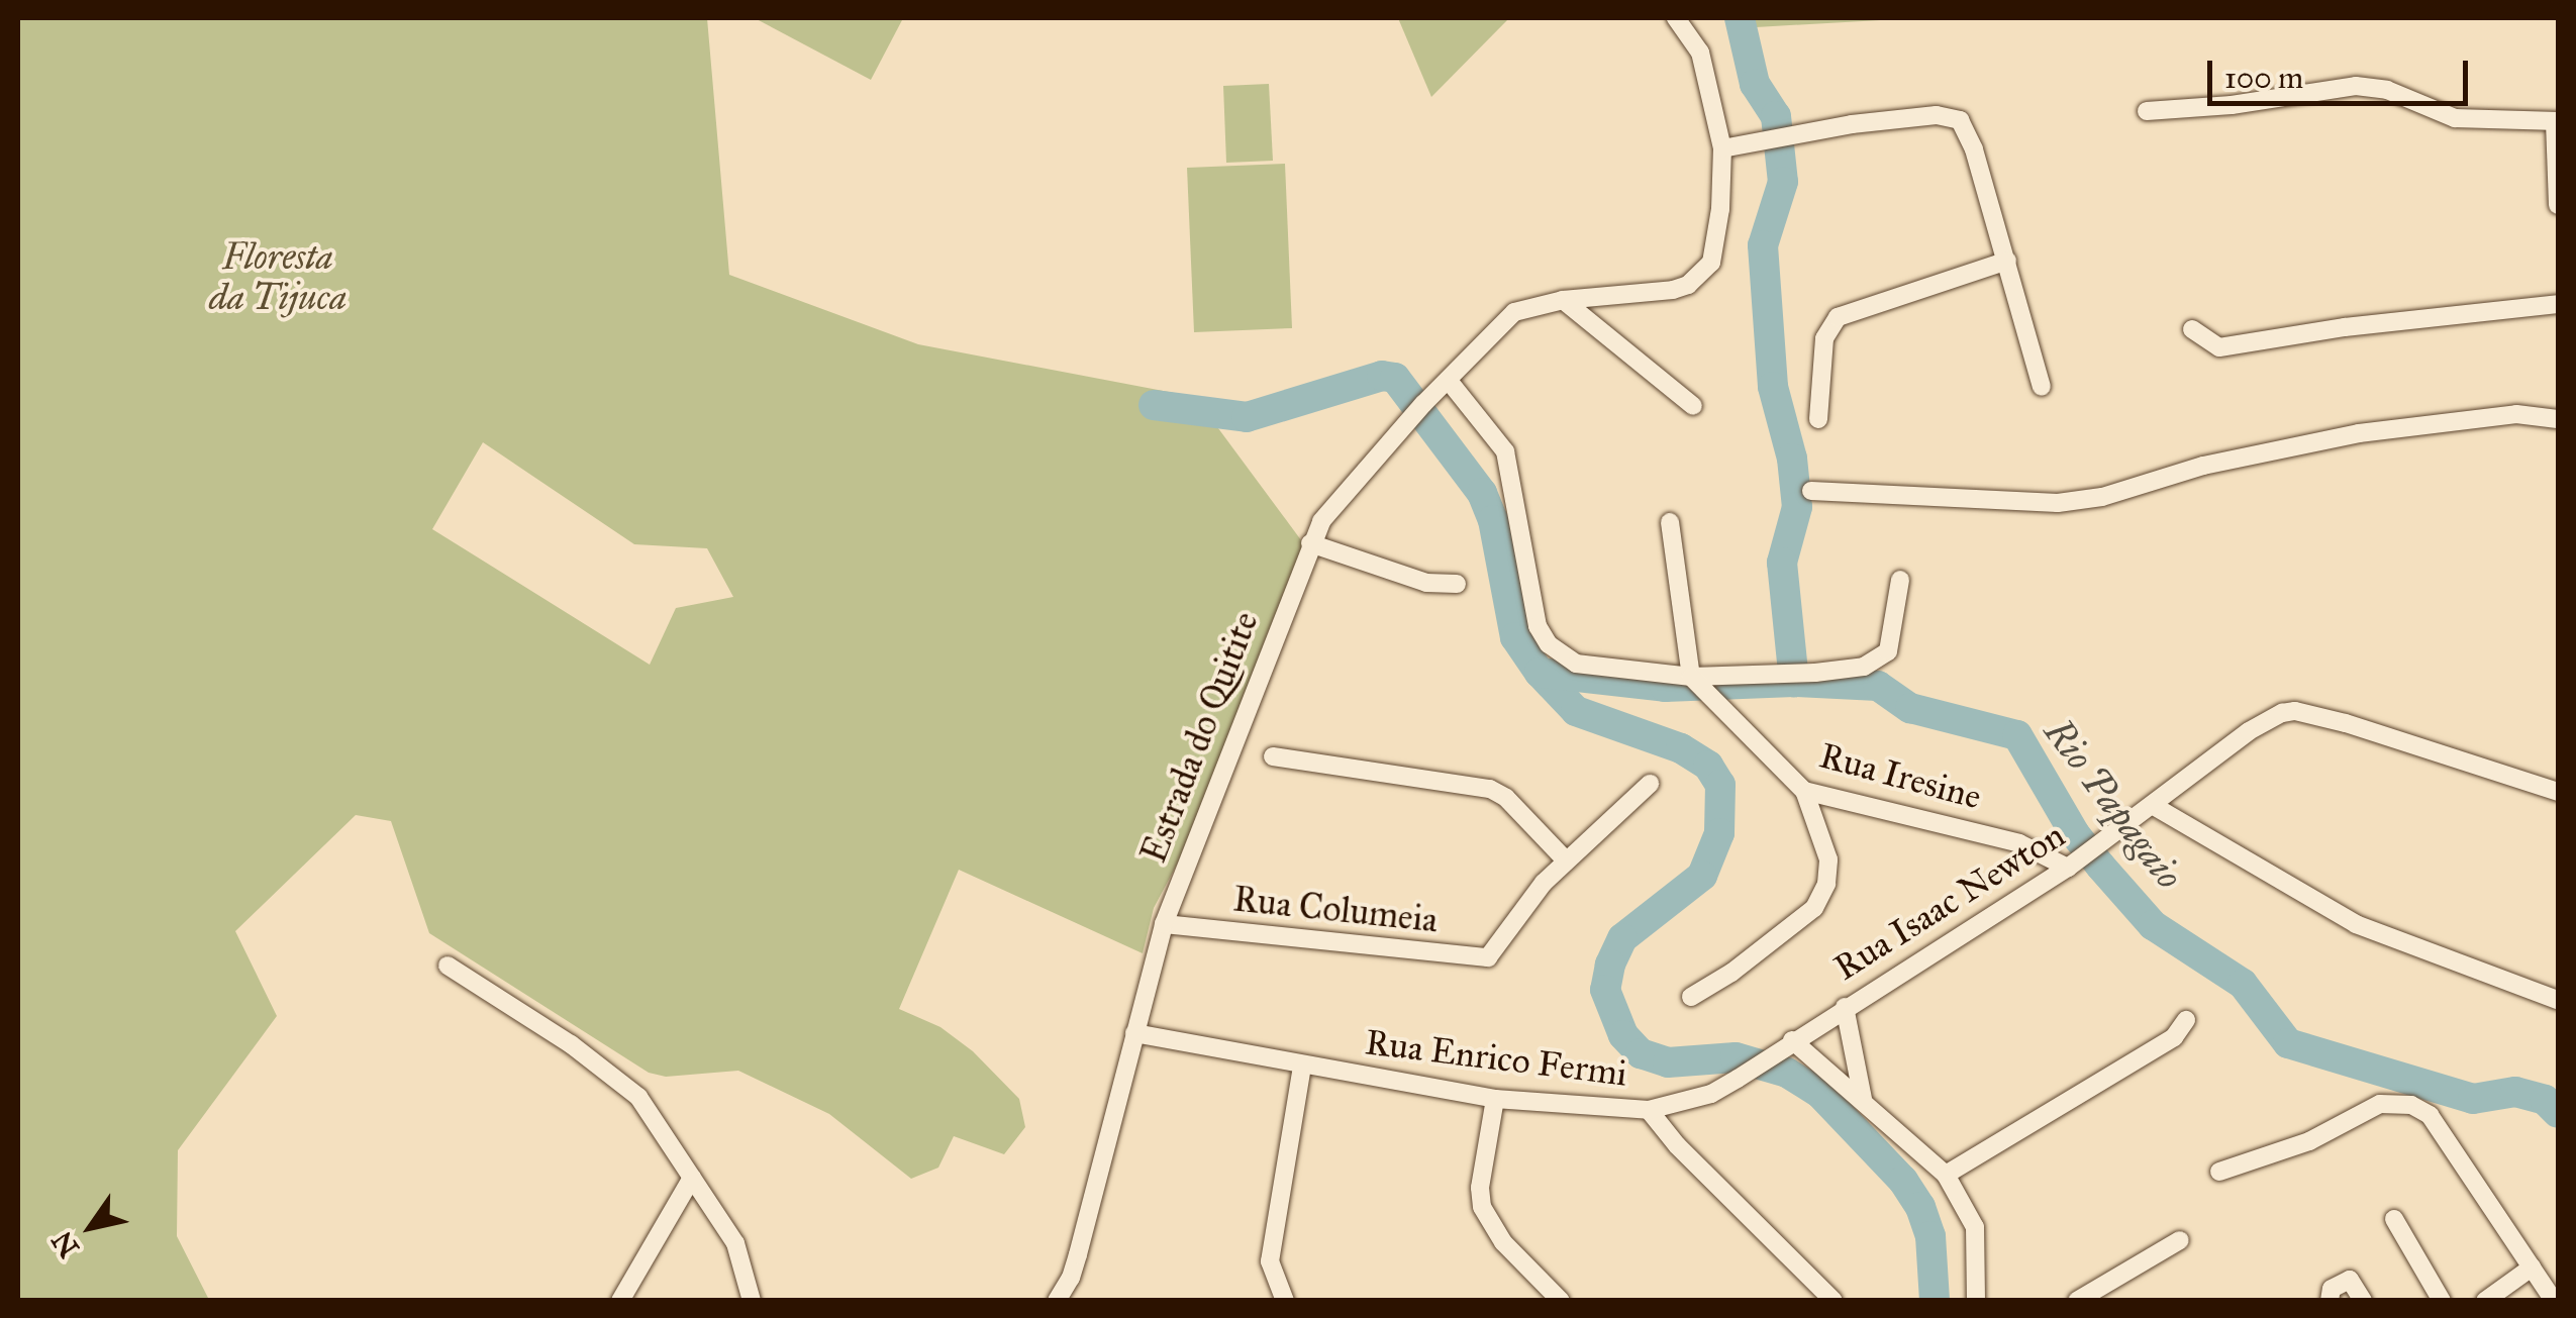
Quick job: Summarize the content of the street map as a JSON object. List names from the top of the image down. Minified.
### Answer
{"streets":{"street":["Estrada do Quitite","Rua Iresine","Rua Isaac Newton","Rua Columeia","Rua Enrico Fermi"]},"crossings":[["Estrada do Quitite","Rua Columeia"],["Estrada do Quitite","Rua Enrico Fermi"],["Rua Iresine","Rua Isaac Newton"],["Rua Isaac Newton","Rua Enrico Fermi"]],"water":["Rio Papagaio"],"parks":["Floresta da Tijuca"],"scale_bar":"100 m","north":"bottom left"}
